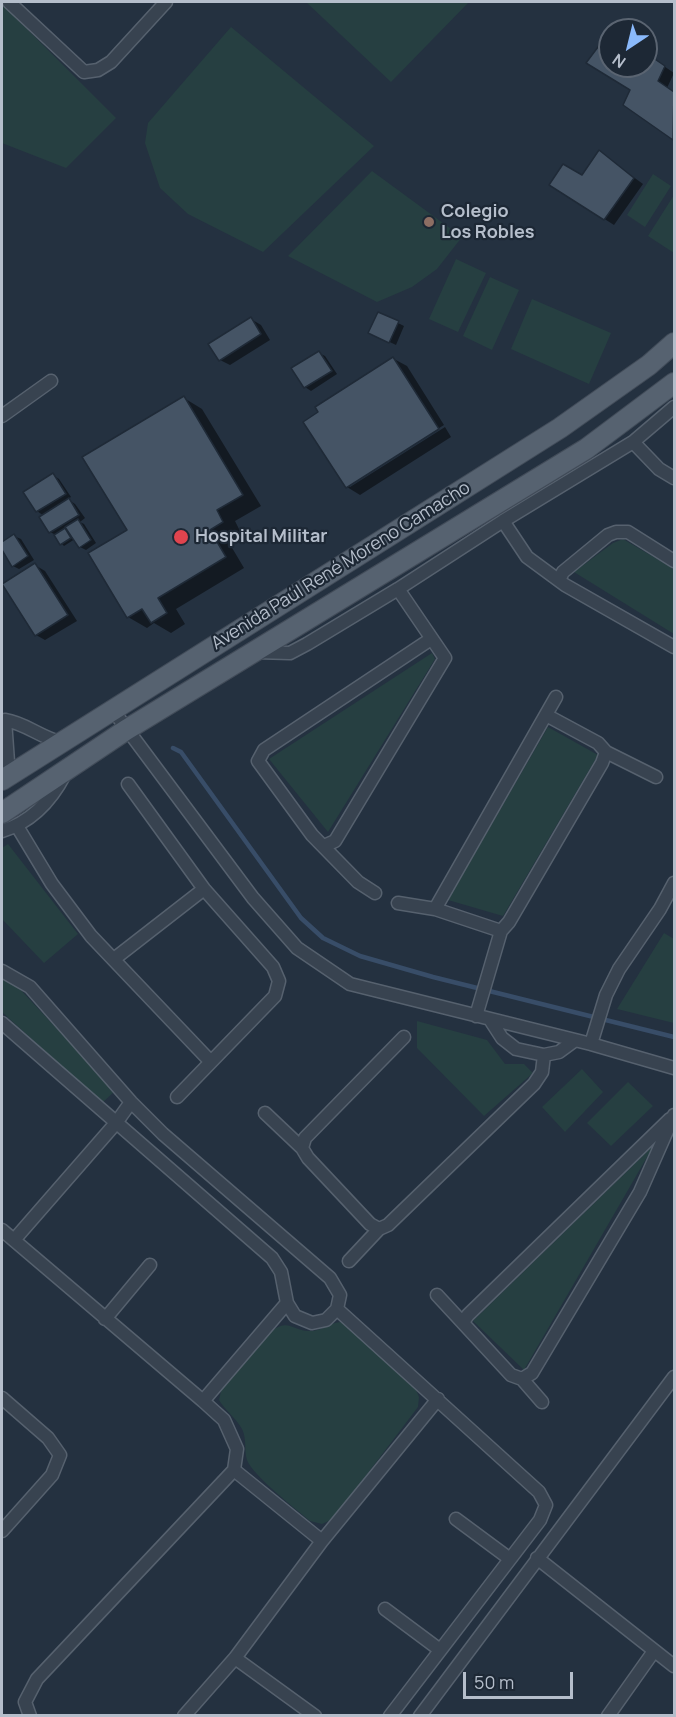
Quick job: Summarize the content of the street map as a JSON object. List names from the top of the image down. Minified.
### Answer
{"streets":{"main road":["Avenida Paúl René Moreno Camacho"]},"places":["Colegio Los Robles","Hospital Militar"],"scale_bar":"50 m","north":"bottom left"}
